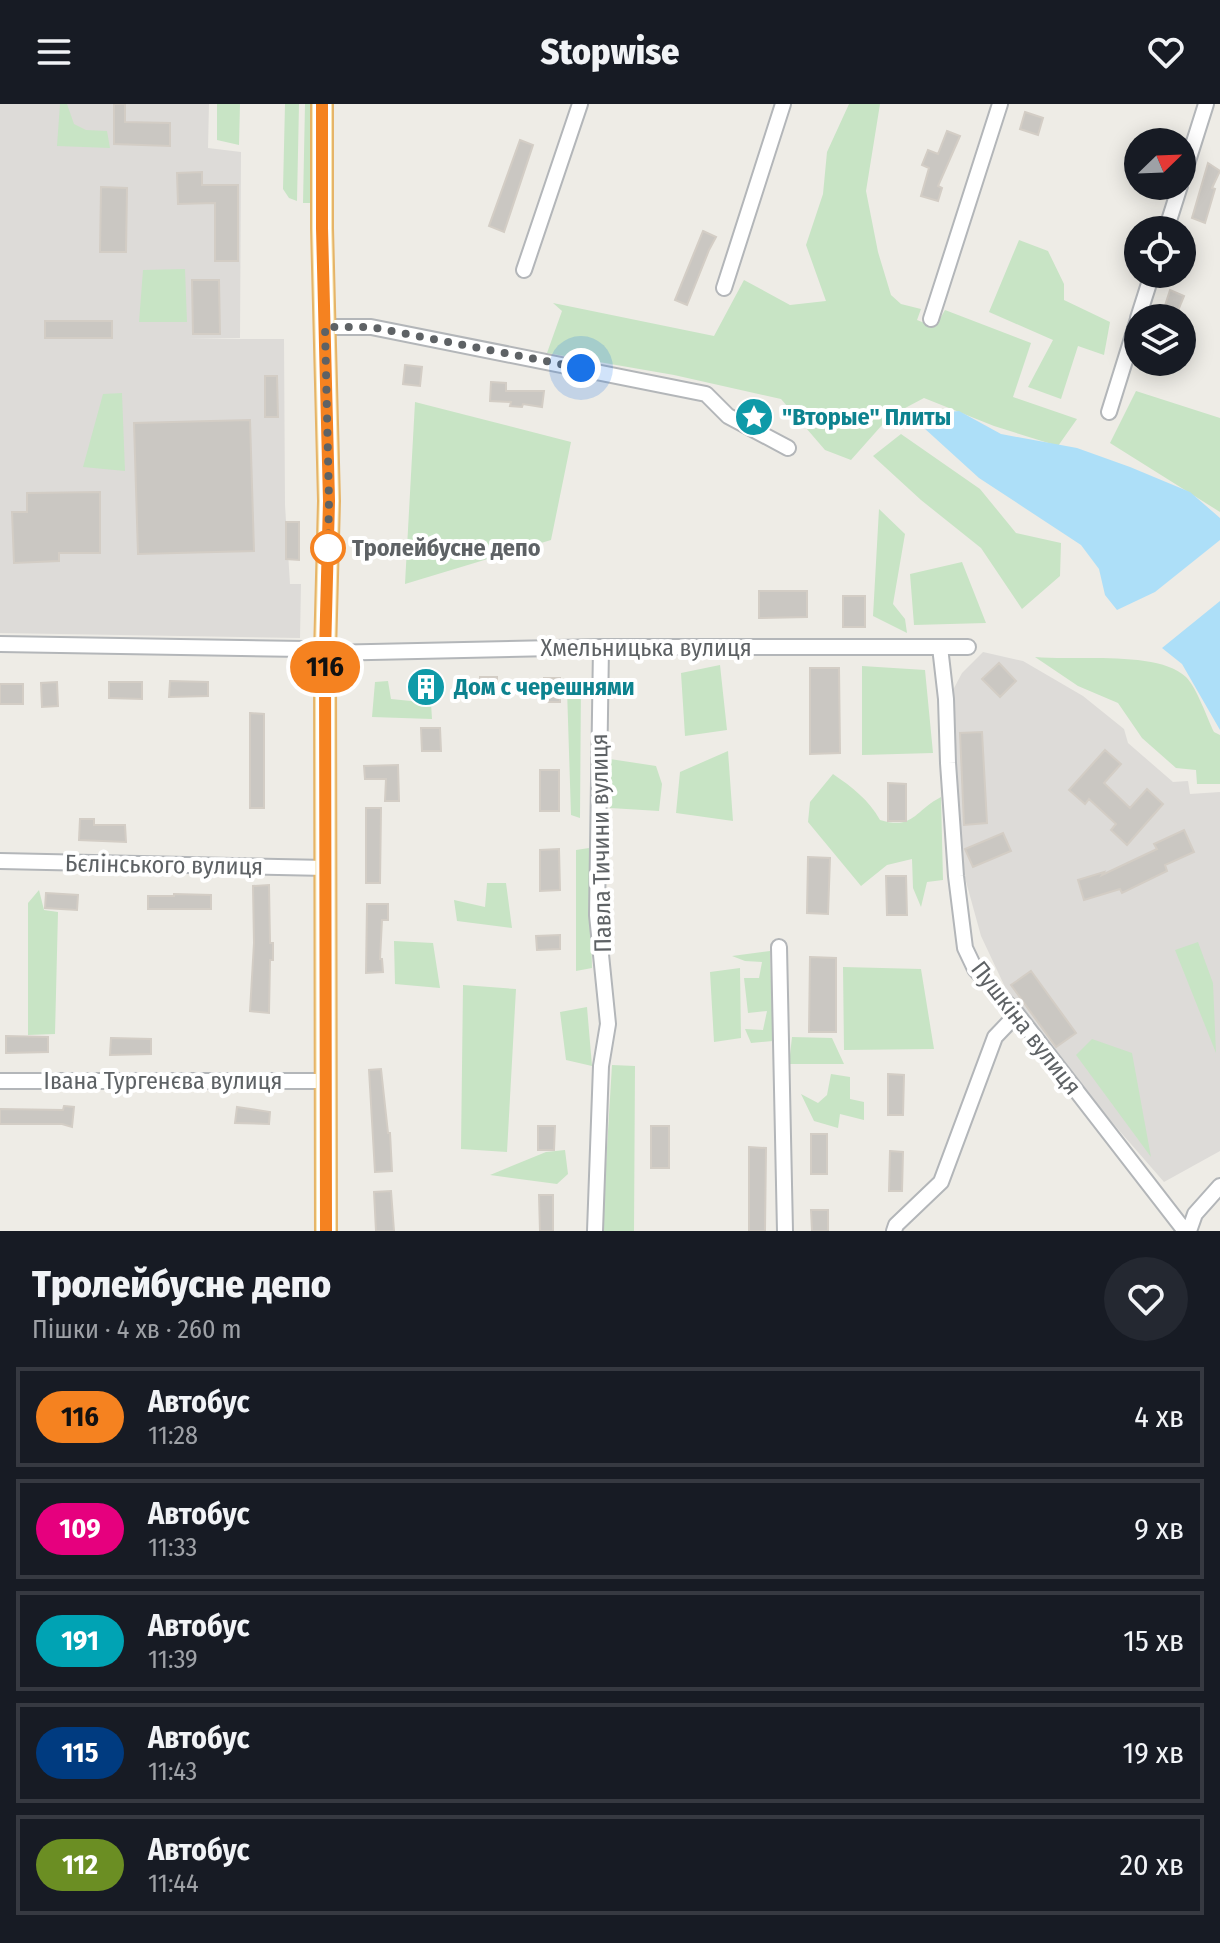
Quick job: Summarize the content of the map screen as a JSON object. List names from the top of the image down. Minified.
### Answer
{"streets":{"street":["Хмельницька вулиця","Павла Тичини вулиця","Бєлінського вулиця","Пушкіна вулиця","Івана Тургенєва вулиця"]},"crossings":[["Хмельницька вулиця","Павла Тичини вулиця"],["Хмельницька вулиця","Пушкіна вулиця"]],"places":{"place":["\"Вторые\" Плиты"],"other":["Тролейбусне депо"],"building":["Дом с черешнями"]},"lines":["bus line 116"],"north":"top right","page":{"header":"Stopwise","on_map":"116","heading":["Тролейбусне депо","Пішки · 4 хв · 260 m"],"list":[{"mark":"116","name":"Автобус","note":"11:28","value":"4 хв"},{"mark":"109","name":"Автобус","note":"11:33","value":"9 хв"},{"mark":"191","name":"Автобус","note":"11:39","value":"15 хв"},{"mark":"115","name":"Автобус","note":"11:43","value":"19 хв"},{"mark":"112","name":"Автобус","note":"11:44","value":"20 хв"}]}}
